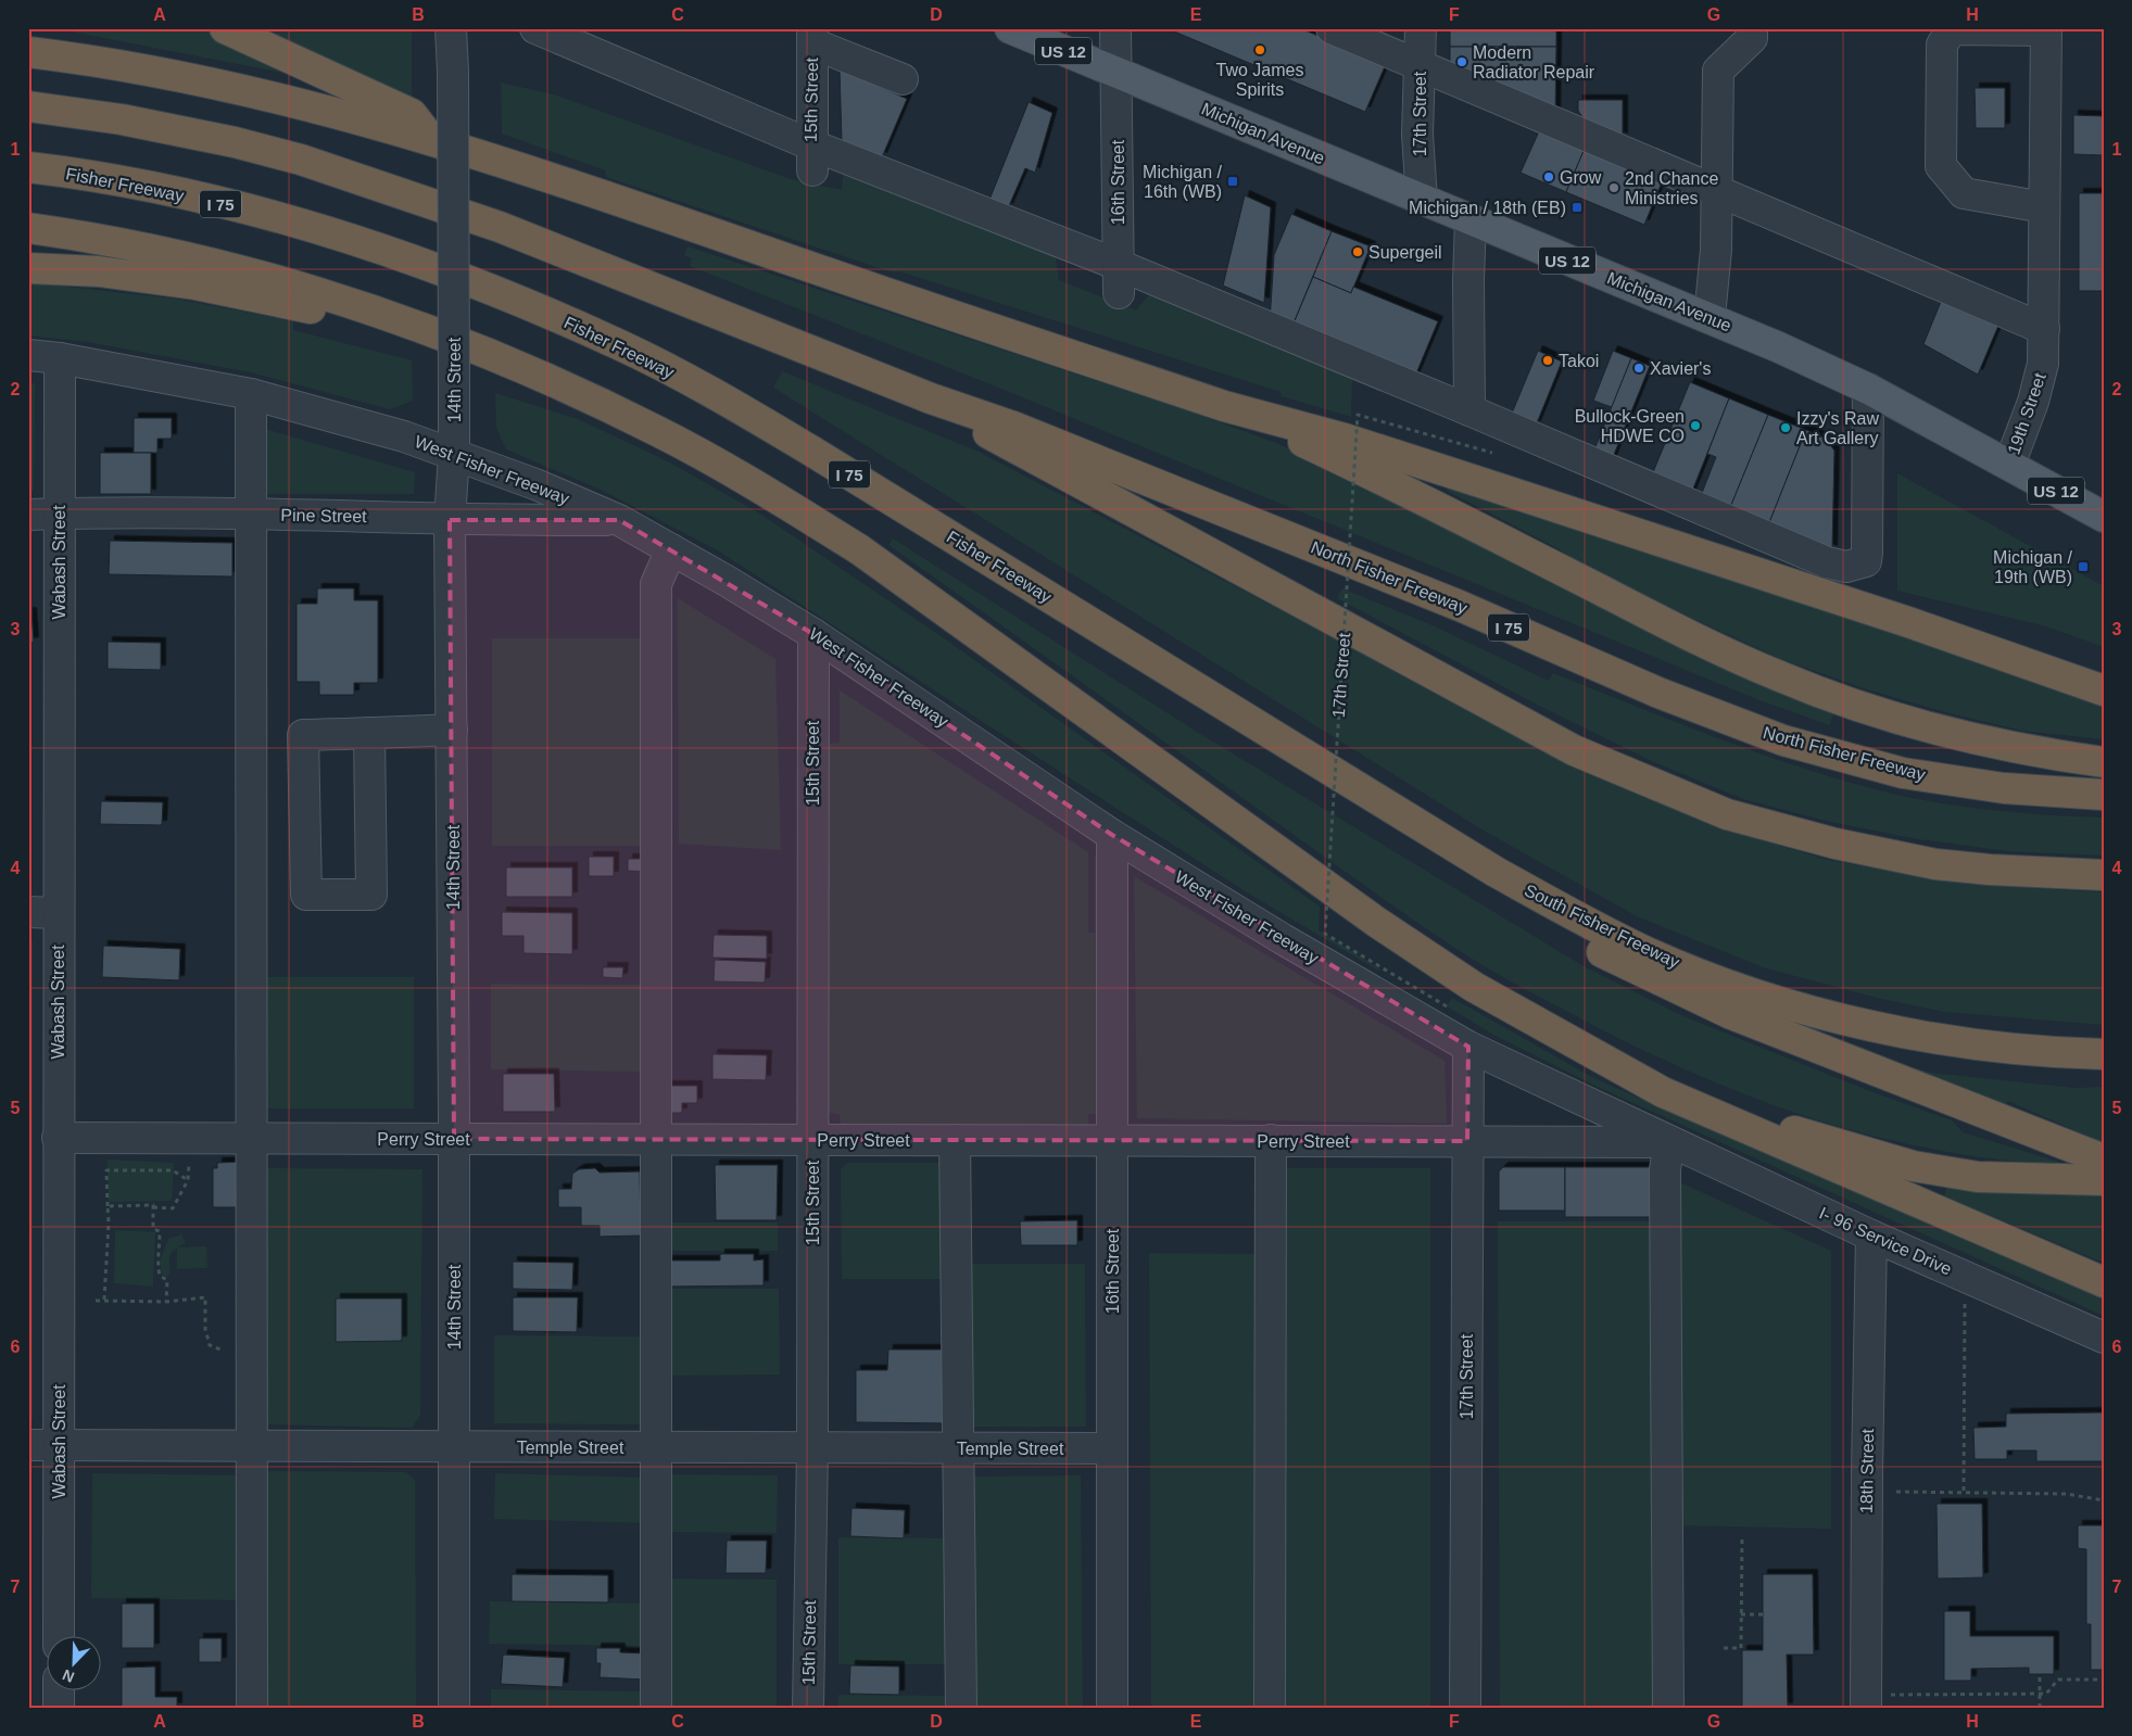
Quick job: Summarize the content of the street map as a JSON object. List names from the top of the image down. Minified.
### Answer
{"streets":{"highway":["Fisher Freeway","I 75","North Fisher Freeway","South Fisher Freeway"],"main road":["US 12","Michigan Avenue"],"street":["15th Street","17th Street","16th Street","14th Street","19th Street","West Fisher Freeway","Pine Street","Wabash Street","Perry Street","I- 96 Service Drive","Temple Street","18th Street"]},"crossings":[["15th Street","West Fisher Freeway"],["15th Street","Perry Street"],["15th Street","Temple Street"],["17th Street","Michigan Avenue"],["17th Street","West Fisher Freeway"],["17th Street","Perry Street"],["Michigan Avenue","16th Street"],["Michigan Avenue","19th Street"],["16th Street","West Fisher Freeway"],["16th Street","Perry Street"],["16th Street","Temple Street"],["Fisher Freeway","South Fisher Freeway"],["I 75","North Fisher Freeway"],["14th Street","West Fisher Freeway"],["14th Street","Pine Street"],["14th Street","Perry Street"],["14th Street","Temple Street"],["West Fisher Freeway","Pine Street"],["West Fisher Freeway","Wabash Street"],["West Fisher Freeway","Perry Street"],["West Fisher Freeway","I- 96 Service Drive"],["Pine Street","Wabash Street"],["Wabash Street","Perry Street"],["Wabash Street","Temple Street"],["Perry Street","I- 96 Service Drive"],["I- 96 Service Drive","18th Street"]],"places":{"other":["Two James Spirits","Modern Radiator Repair","Grow","2nd Chance Ministries","Supergeil","Takoi","Xavier's","Bullock-Green HDWE CO","Izzy's Raw Art Gallery"],"transit":["Michigan / 16th (WB)","Michigan / 18th (EB)","Michigan / 19th (WB)"]},"north":"bottom left","grid":{"columns":["A","B","C","D","E","F","G","H"],"rows":["1","2","3","4","5","6","7"]}}
